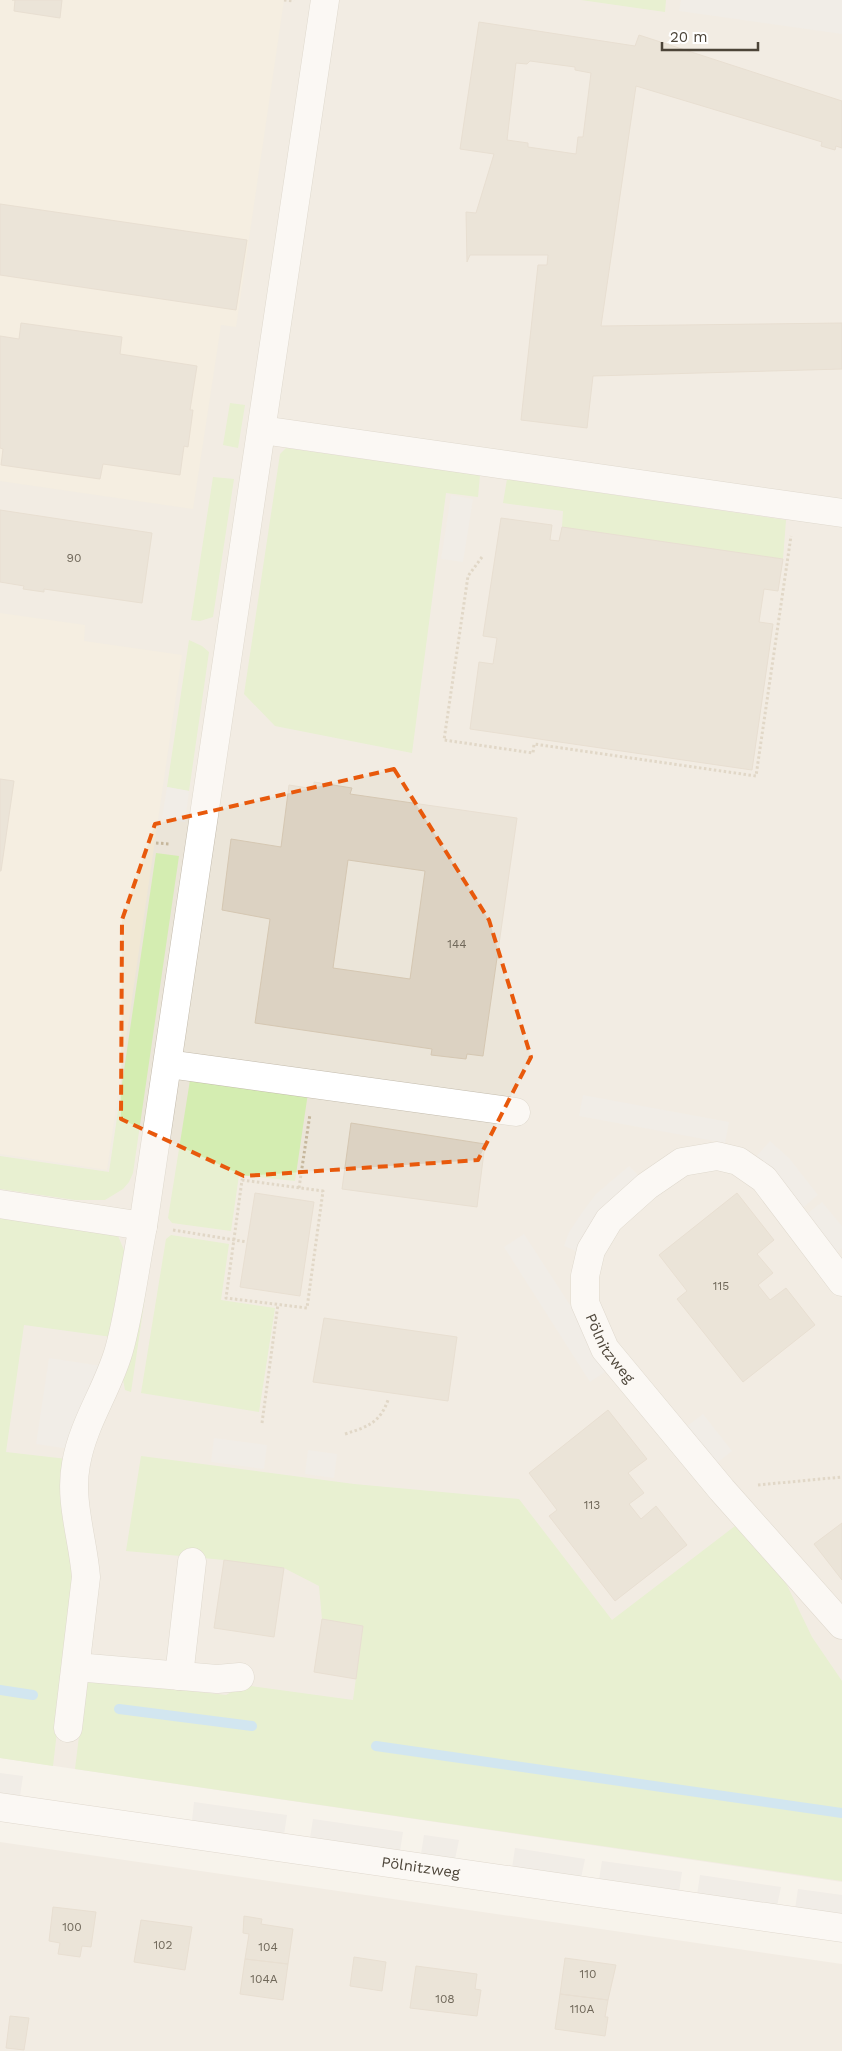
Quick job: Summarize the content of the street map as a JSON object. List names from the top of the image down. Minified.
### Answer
{"streets":{"street":["Pölnitzweg"]},"house_numbers":["90","144","115","113","100","102","104","110","104A","108","110A"],"scale_bar":"20 m"}
